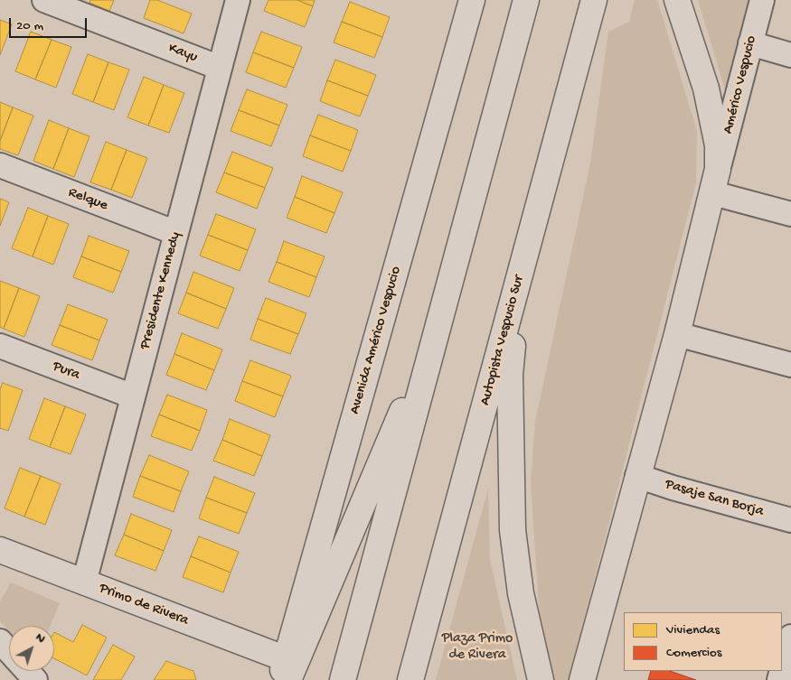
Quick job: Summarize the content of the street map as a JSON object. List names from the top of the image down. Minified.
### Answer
{"streets":{"main road":["Avenida Américo Vespucio","Autopista Vespucio Sur","Primo de Rivera"],"street":["Kayu","Américo Vespucio","Relque","Presidente Kennedy","Pura","Pasaje San Borja"]},"crossings":[["Kayu","Presidente Kennedy"],["Relque","Presidente Kennedy"],["Presidente Kennedy","Pura"],["Presidente Kennedy","Primo de Rivera"],["Avenida Américo Vespucio","Primo de Rivera"]],"parks":["Plaza Primo de Rivera"],"legend":["Viviendas","Comercios"],"scale_bar":"20 m","north":"top right"}
